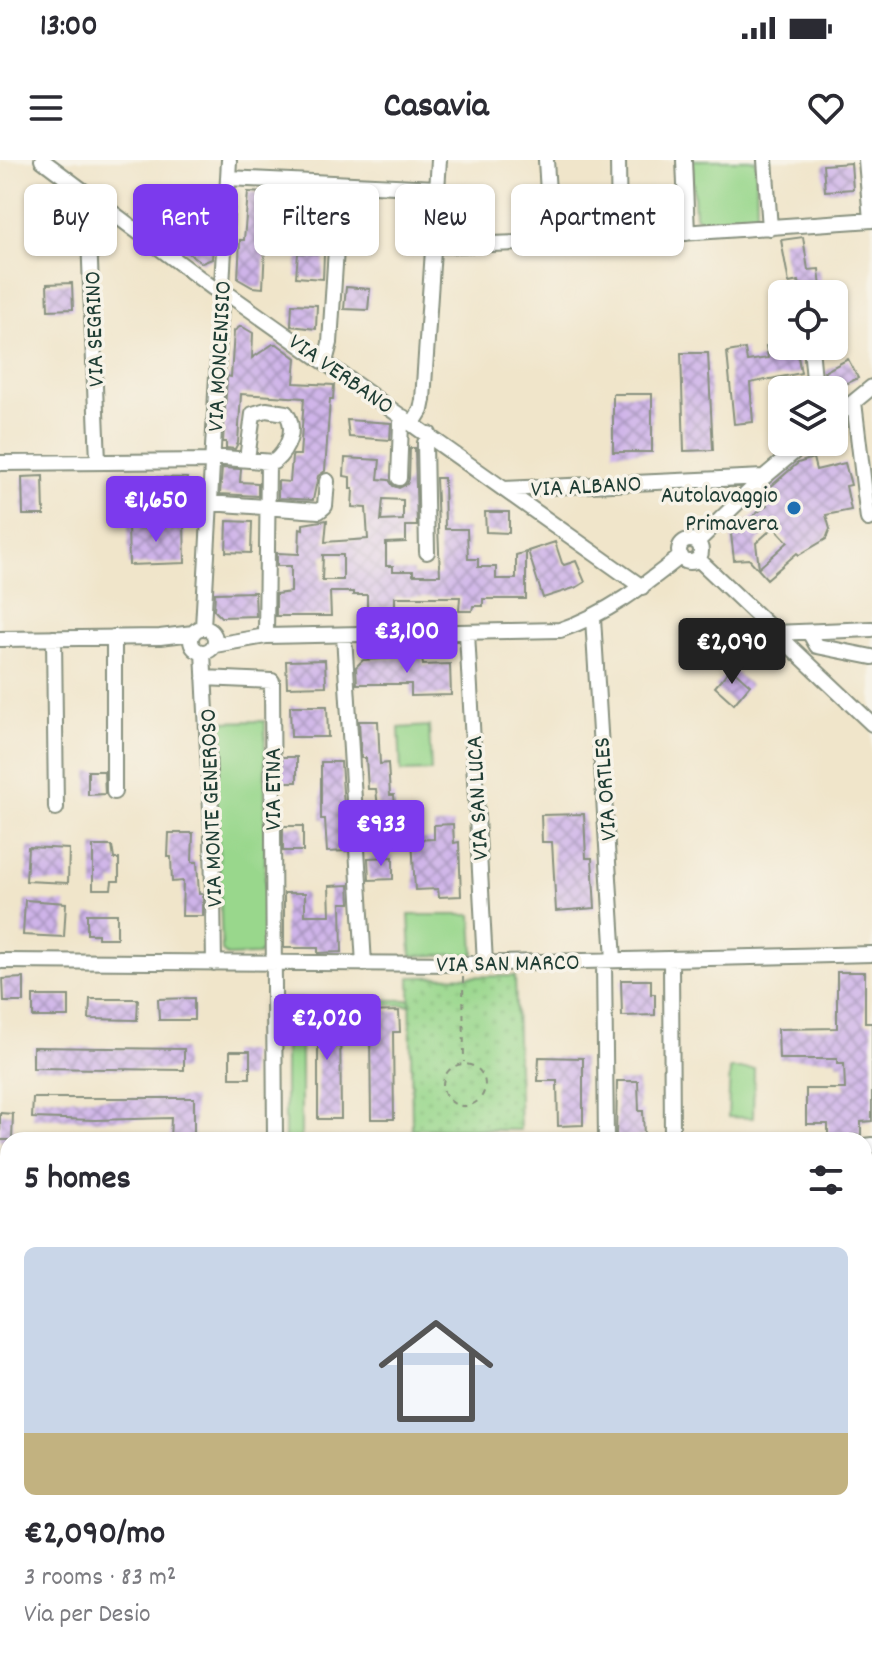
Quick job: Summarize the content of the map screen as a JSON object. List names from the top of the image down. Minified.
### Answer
{"streets":{"street":["VIA SEGRINO","VIA MONCENISIO","VIA VERBANO","VIA ALBANO","VIA ETNA","VIA ORTLES","VIA SAN LUCA","VIA MONTE GENEROSO","VIA SAN MARCO"]},"crossings":[["VIA MONCENISIO","VIA VERBANO"],["VIA MONCENISIO","VIA MONTE GENEROSO"],["VIA VERBANO","VIA ALBANO"],["VIA ETNA","VIA MONTE GENEROSO"],["VIA ETNA","VIA SAN MARCO"],["VIA ORTLES","VIA SAN MARCO"],["VIA SAN LUCA","VIA SAN MARCO"],["VIA MONTE GENEROSO","VIA SAN MARCO"]],"places":["Autolavaggio Primavera"],"page":{"status":"13:00","header":"Casavia","chip":["Buy","Rent","Filters","New","Apartment"],"price":["€1,650","€3,100","€2,090","€933","€2,020"],"heading":"5 homes","list":[{"name":"€2,090/mo","note":"3 rooms · 83 m² · Via per Desio"}]}}
